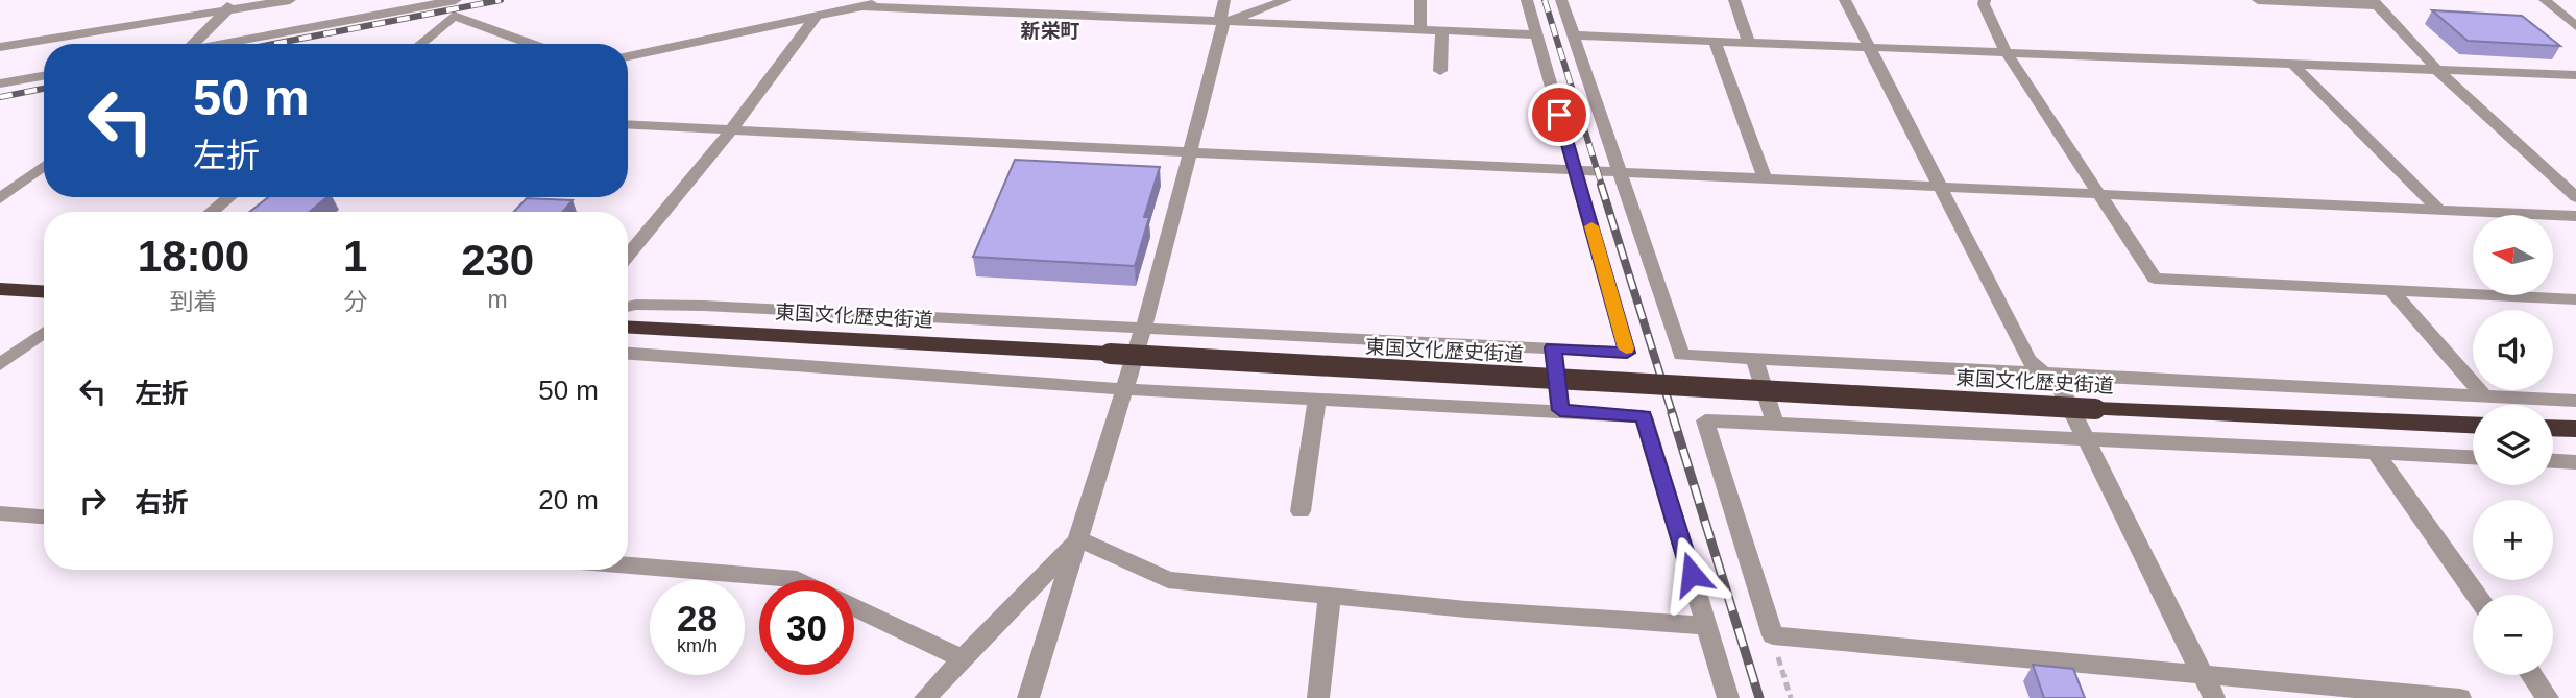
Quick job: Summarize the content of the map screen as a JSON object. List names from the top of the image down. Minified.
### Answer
{"streets":{"highway":["東国文化歴史街道"]},"districts":["新栄町"],"north":"left","page":{"turn":["50 m","左折"],"eta":["18:00","到着","1","分","230","m"],"map_buttons":["+","−"],"list":[{"name":"左折","value":"50 m"},{"name":"右折","value":"20 m"}],"speed":"28 km/h","limit":"30"}}
